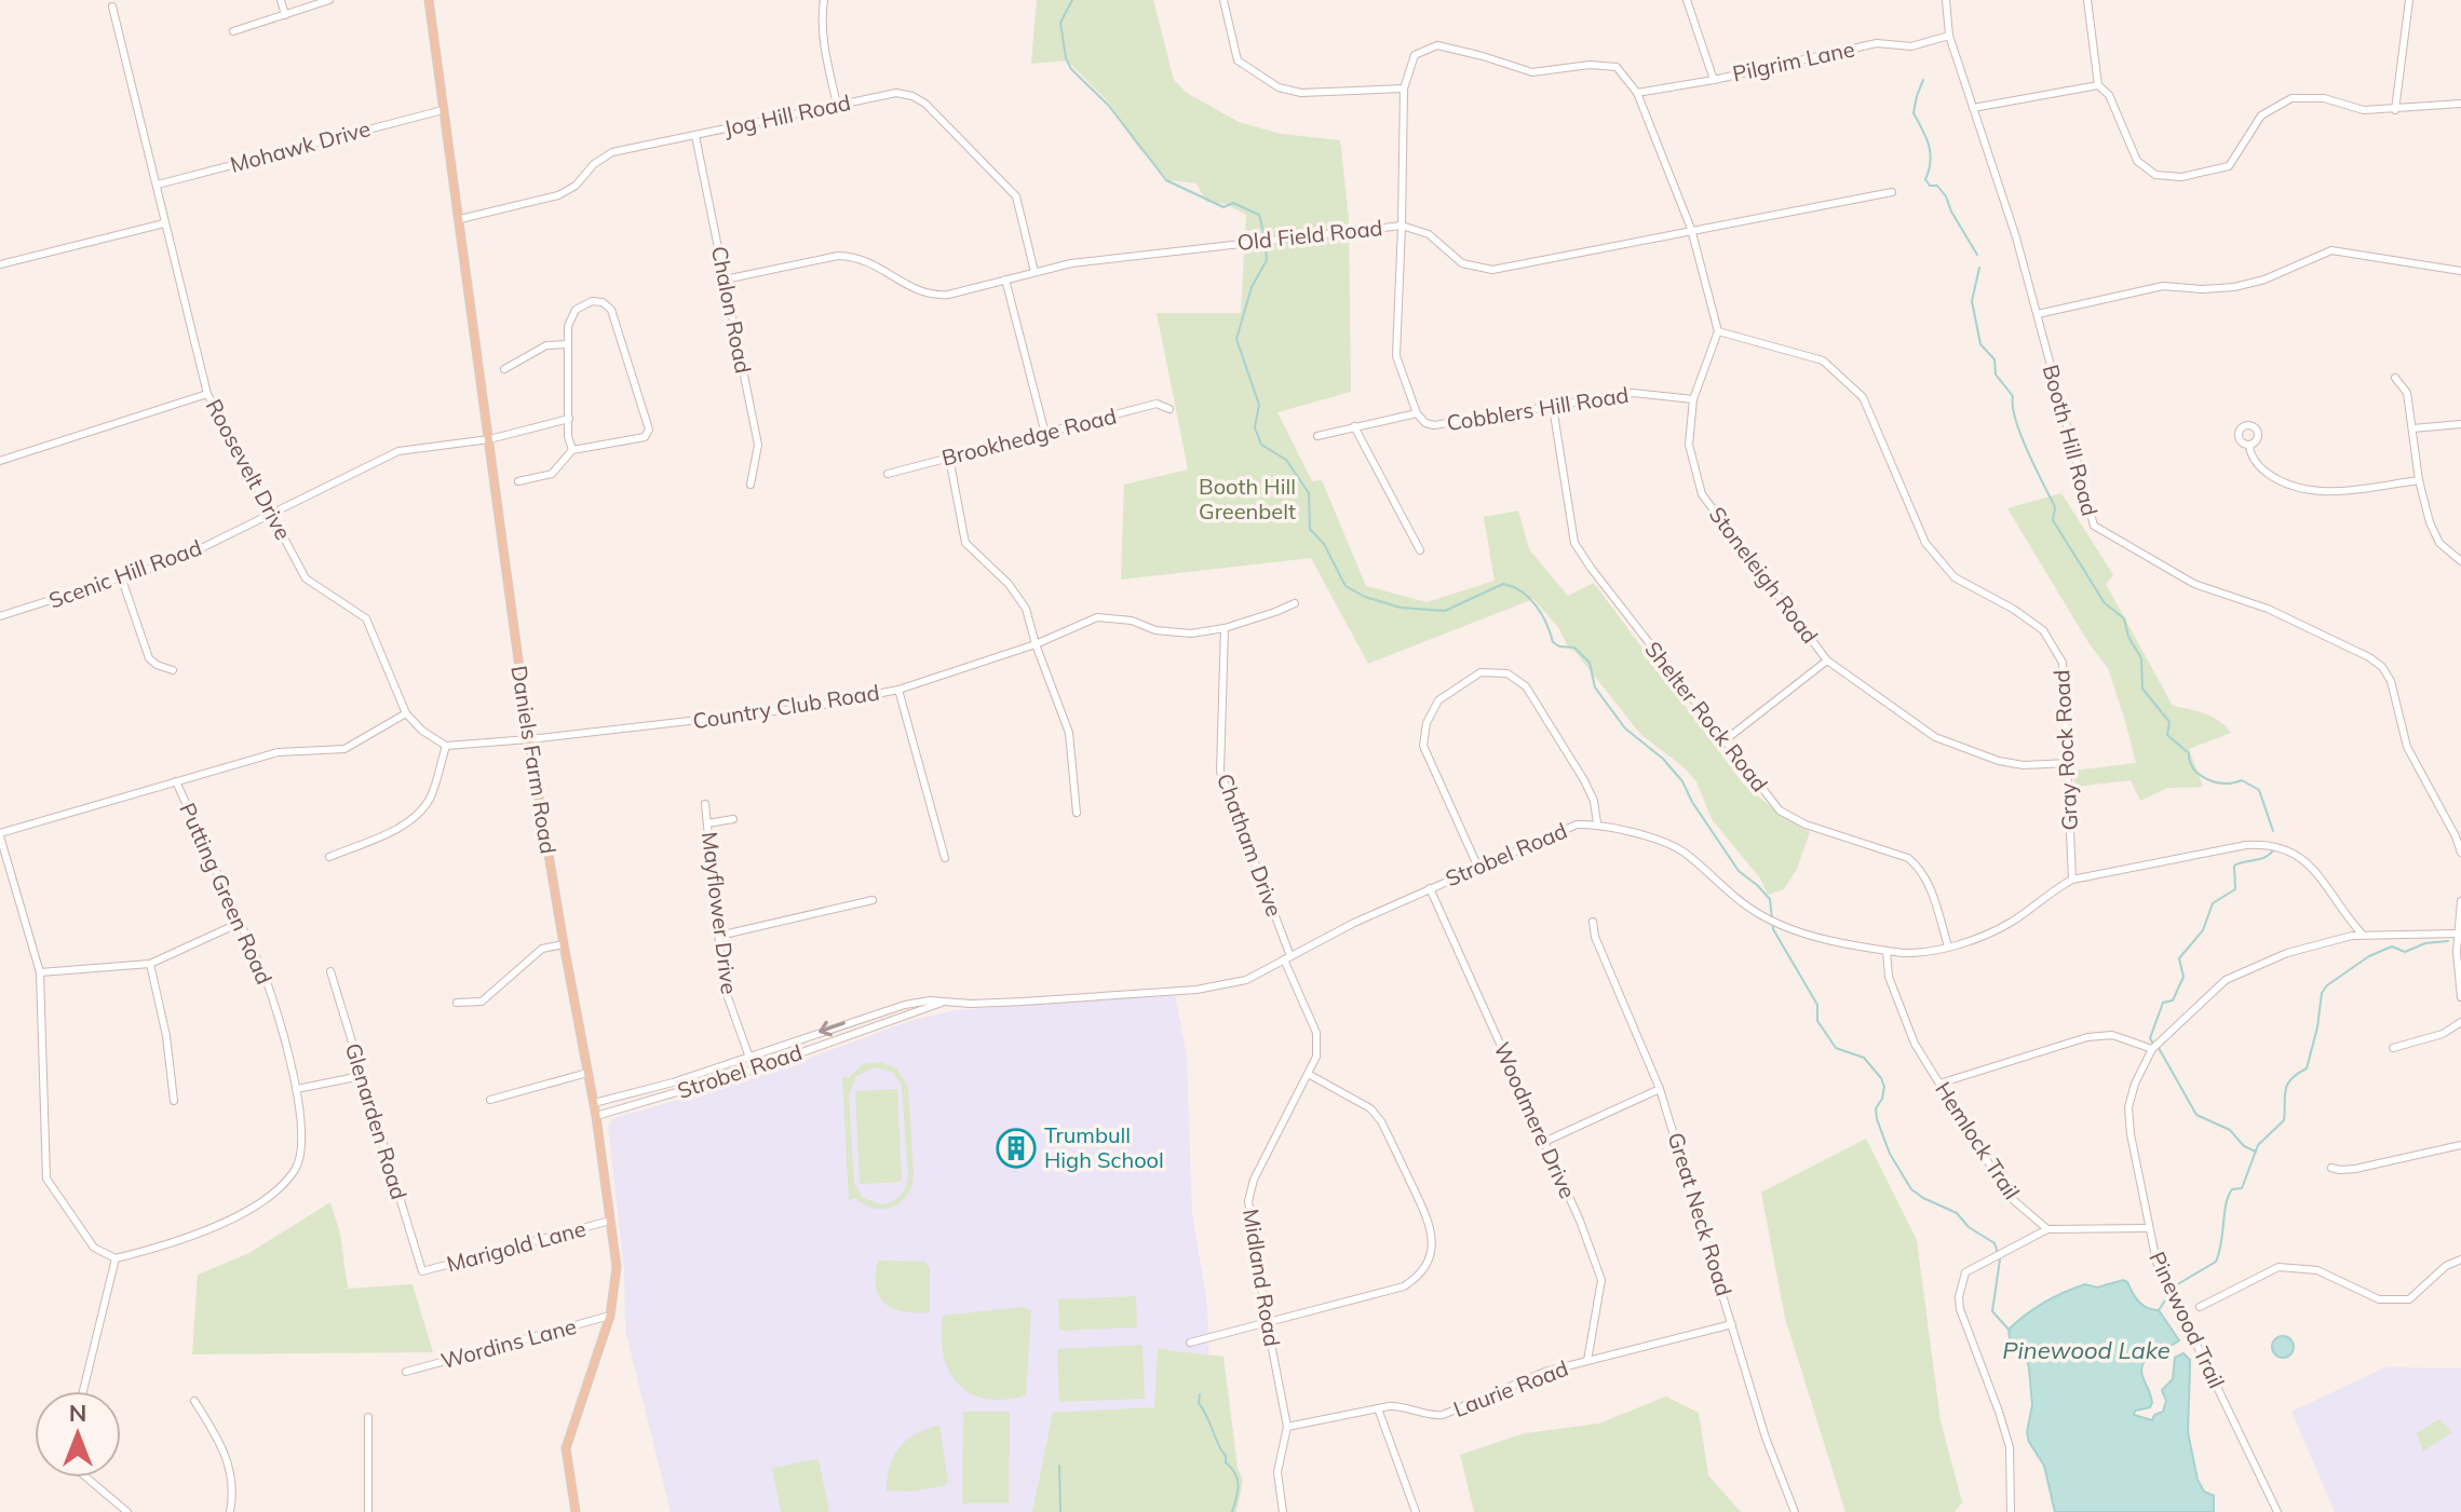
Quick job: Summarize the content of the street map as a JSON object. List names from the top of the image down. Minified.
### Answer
{"streets":{"main road":["Daniels Farm Road"],"street":["Pilgrim Lane","Jog Hill Road","Mohawk Drive","Old Field Road","Chalon Road","Cobblers Hill Road","Brookhedge Road","Booth Hill Road","Roosevelt Drive","Scenic Hill Road","Stoneleigh Road","Country Club Road","Shelter Rock Road","Gray Rock Road","Chatham Drive","Strobel Road","Putting Green Road","Mayflower Drive","Woodmere Drive","Glenarden Road","Hemlock Trail","Great Neck Road","Marigold Lane","Midland Road","Pinewood Trail","Wordins Lane","Laurie Road"]},"crossings":[["Pilgrim Lane","Booth Hill Road"],["Jog Hill Road","Old Field Road"],["Jog Hill Road","Chalon Road"],["Jog Hill Road","Daniels Farm Road"],["Mohawk Drive","Roosevelt Drive"],["Mohawk Drive","Daniels Farm Road"],["Old Field Road","Chalon Road"],["Cobblers Hill Road","Stoneleigh Road"],["Cobblers Hill Road","Shelter Rock Road"],["Roosevelt Drive","Scenic Hill Road"],["Scenic Hill Road","Daniels Farm Road"],["Stoneleigh Road","Gray Rock Road"],["Country Club Road","Daniels Farm Road"],["Country Club Road","Chatham Drive"],["Shelter Rock Road","Strobel Road"],["Gray Rock Road","Strobel Road"],["Daniels Farm Road","Strobel Road"],["Daniels Farm Road","Marigold Lane"],["Daniels Farm Road","Wordins Lane"],["Chatham Drive","Strobel Road"],["Chatham Drive","Midland Road"],["Strobel Road","Mayflower Drive"],["Strobel Road","Woodmere Drive"],["Strobel Road","Hemlock Trail"],["Strobel Road","Midland Road"],["Strobel Road","Pinewood Trail"],["Woodmere Drive","Laurie Road"],["Glenarden Road","Marigold Lane"],["Great Neck Road","Laurie Road"],["Midland Road","Laurie Road"]],"water":["Pinewood Lake"],"parks":["Booth Hill Greenbelt"],"places":{"building":["Trumbull High School"]},"north":"top"}
